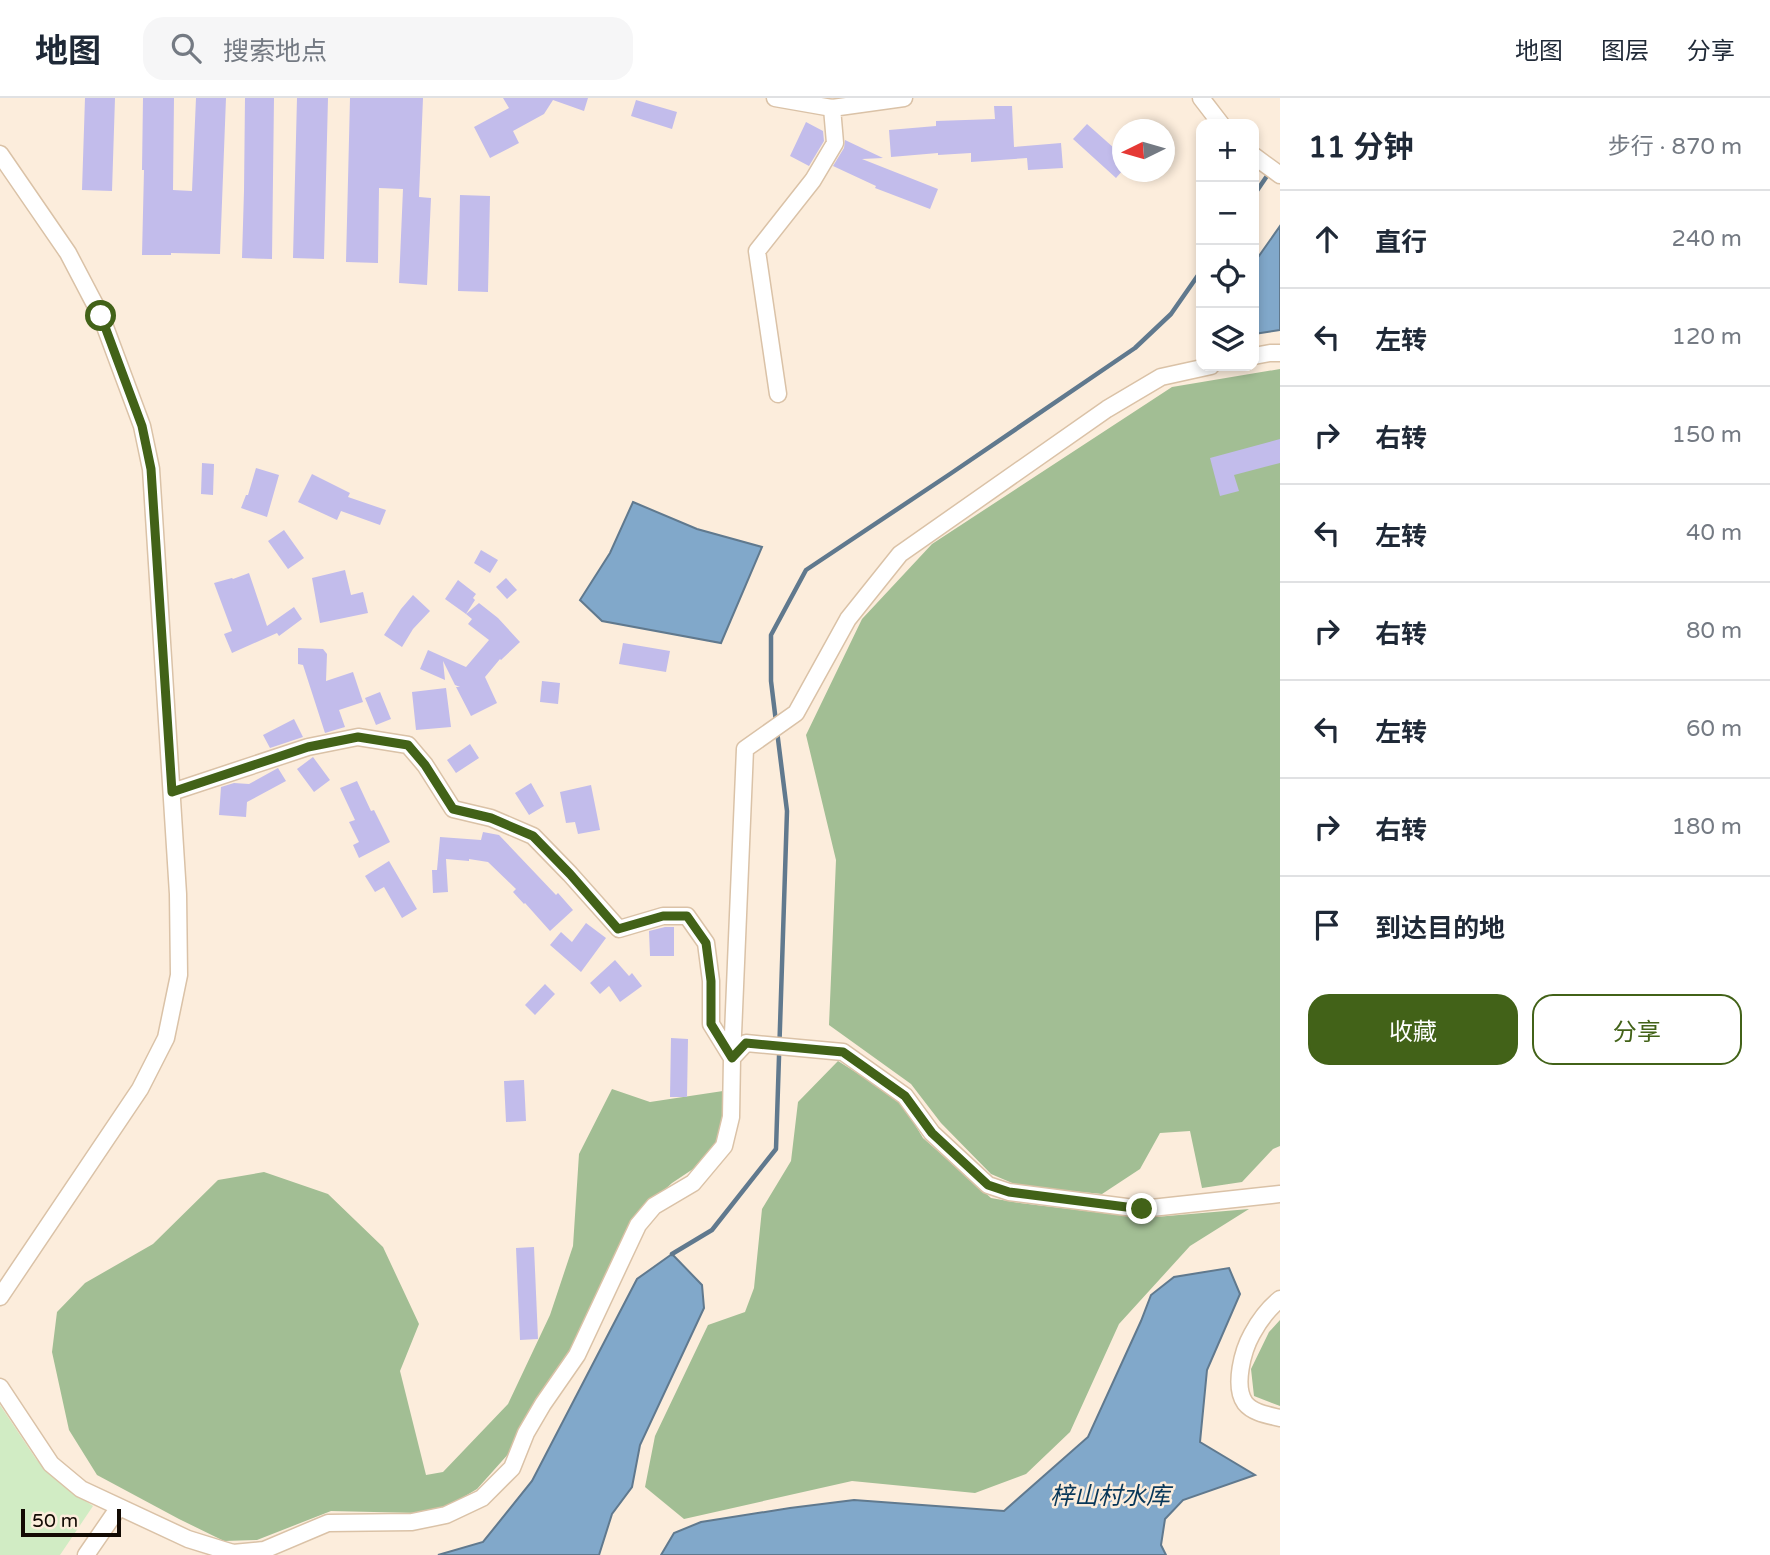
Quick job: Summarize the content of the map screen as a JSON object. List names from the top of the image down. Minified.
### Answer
{"water":["梓山村水库"],"scale_bar":"50 m","north":"left","page":{"header":"地图","search":"搜索地点","nav":["地图","图层","分享"],"heading":["11 分钟","步行 · 870 m"],"map_buttons":["+","−"],"list":[["直行","240 m"],["左转","120 m"],["右转","150 m"],["左转","40 m"],["右转","80 m"],["左转","60 m"],["右转","180 m"],"到达目的地"],"buttons":["收藏","分享"],"scale":"50 m"}}
